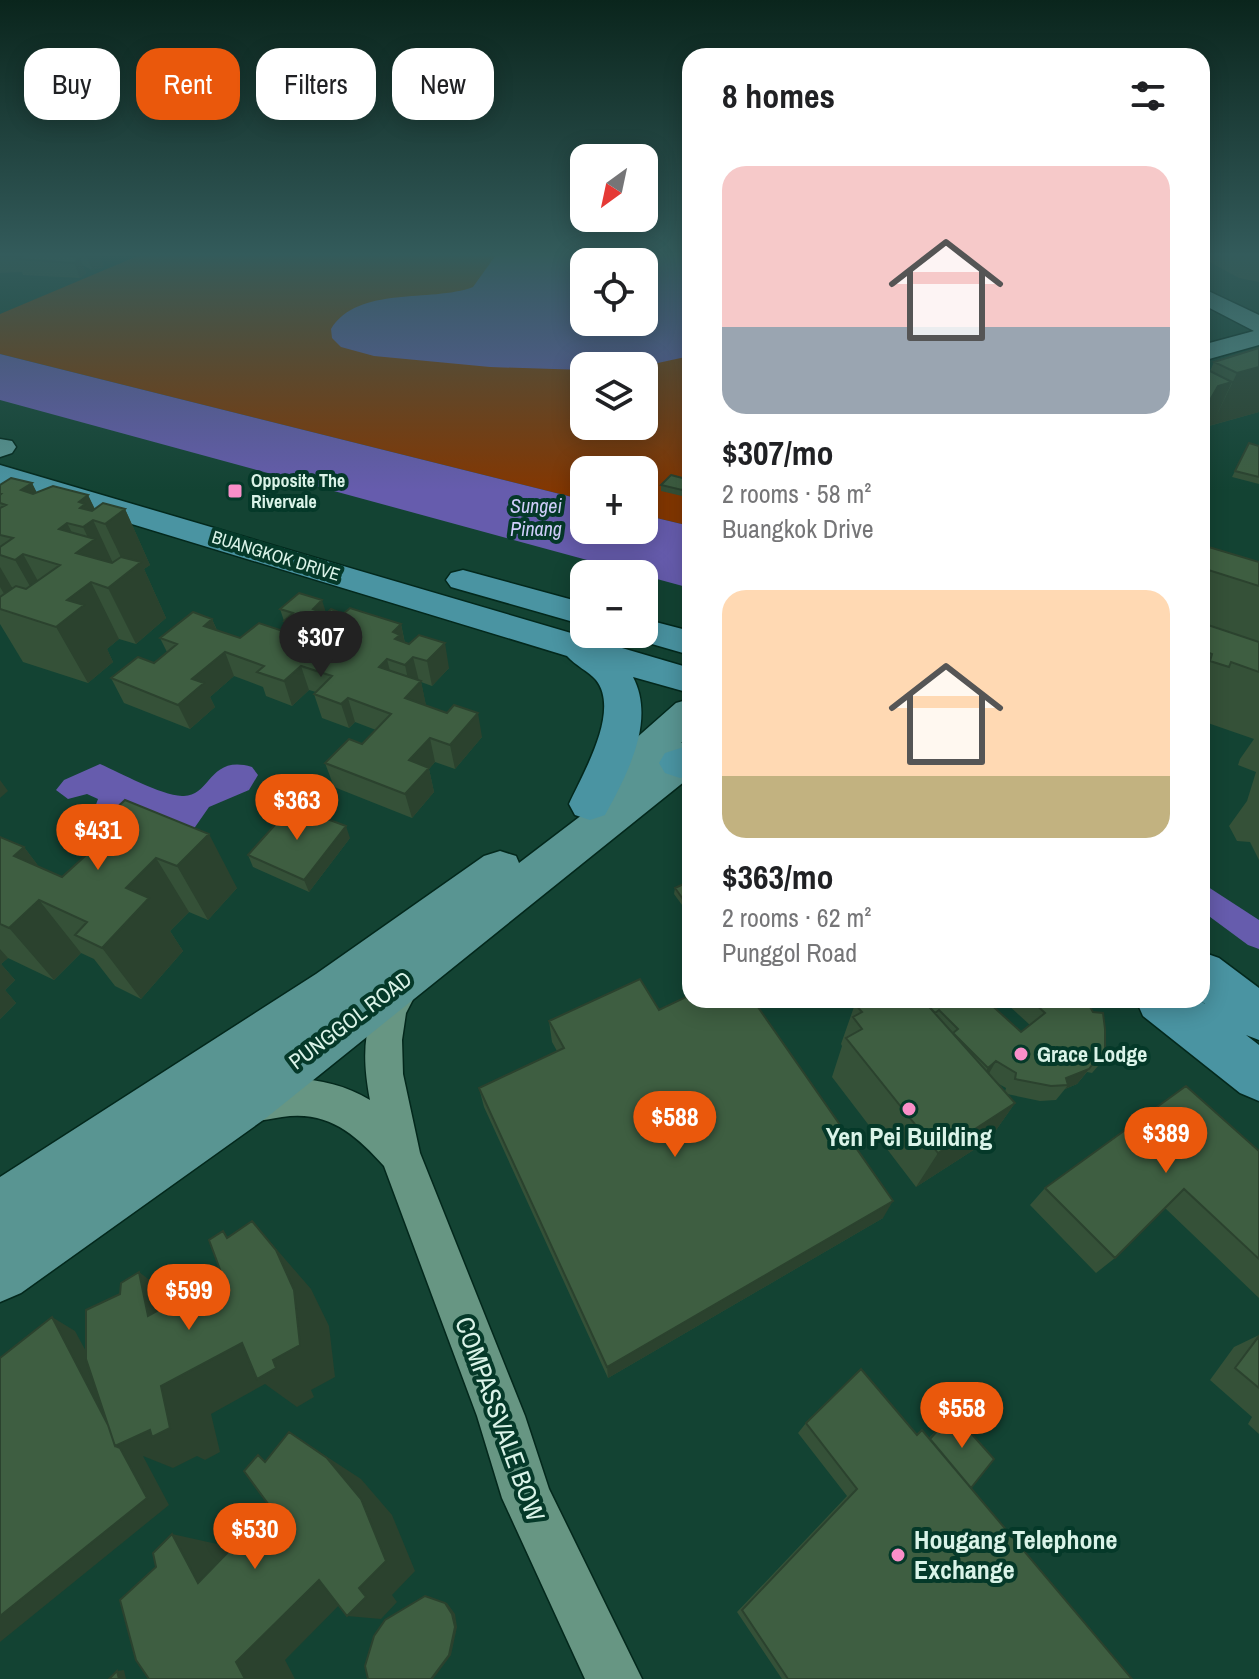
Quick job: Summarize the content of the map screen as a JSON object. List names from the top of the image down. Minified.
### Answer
{"streets":{"main road":["BUANGKOK DRIVE","PUNGGOL ROAD"],"street":["COMPASSVALE BOW"]},"crossings":[["PUNGGOL ROAD","COMPASSVALE BOW"]],"water":["Sungei Pinang"],"places":{"transit":["Opposite The Rivervale"],"other":["Grace Lodge","Yen Pei Building","Hougang Telephone Exchange"]},"north":"bottom left","page":{"chip":["Buy","Rent","Filters","New"],"heading":"8 homes","map_buttons":["+","−"],"list":[{"name":"$307/mo","note":"2 rooms · 58 m² · Buangkok Drive"},{"name":"$363/mo","note":"2 rooms · 62 m² · Punggol Road"}],"price":["$307","$363","$431","$588","$389","$599","$558","$530"]}}
